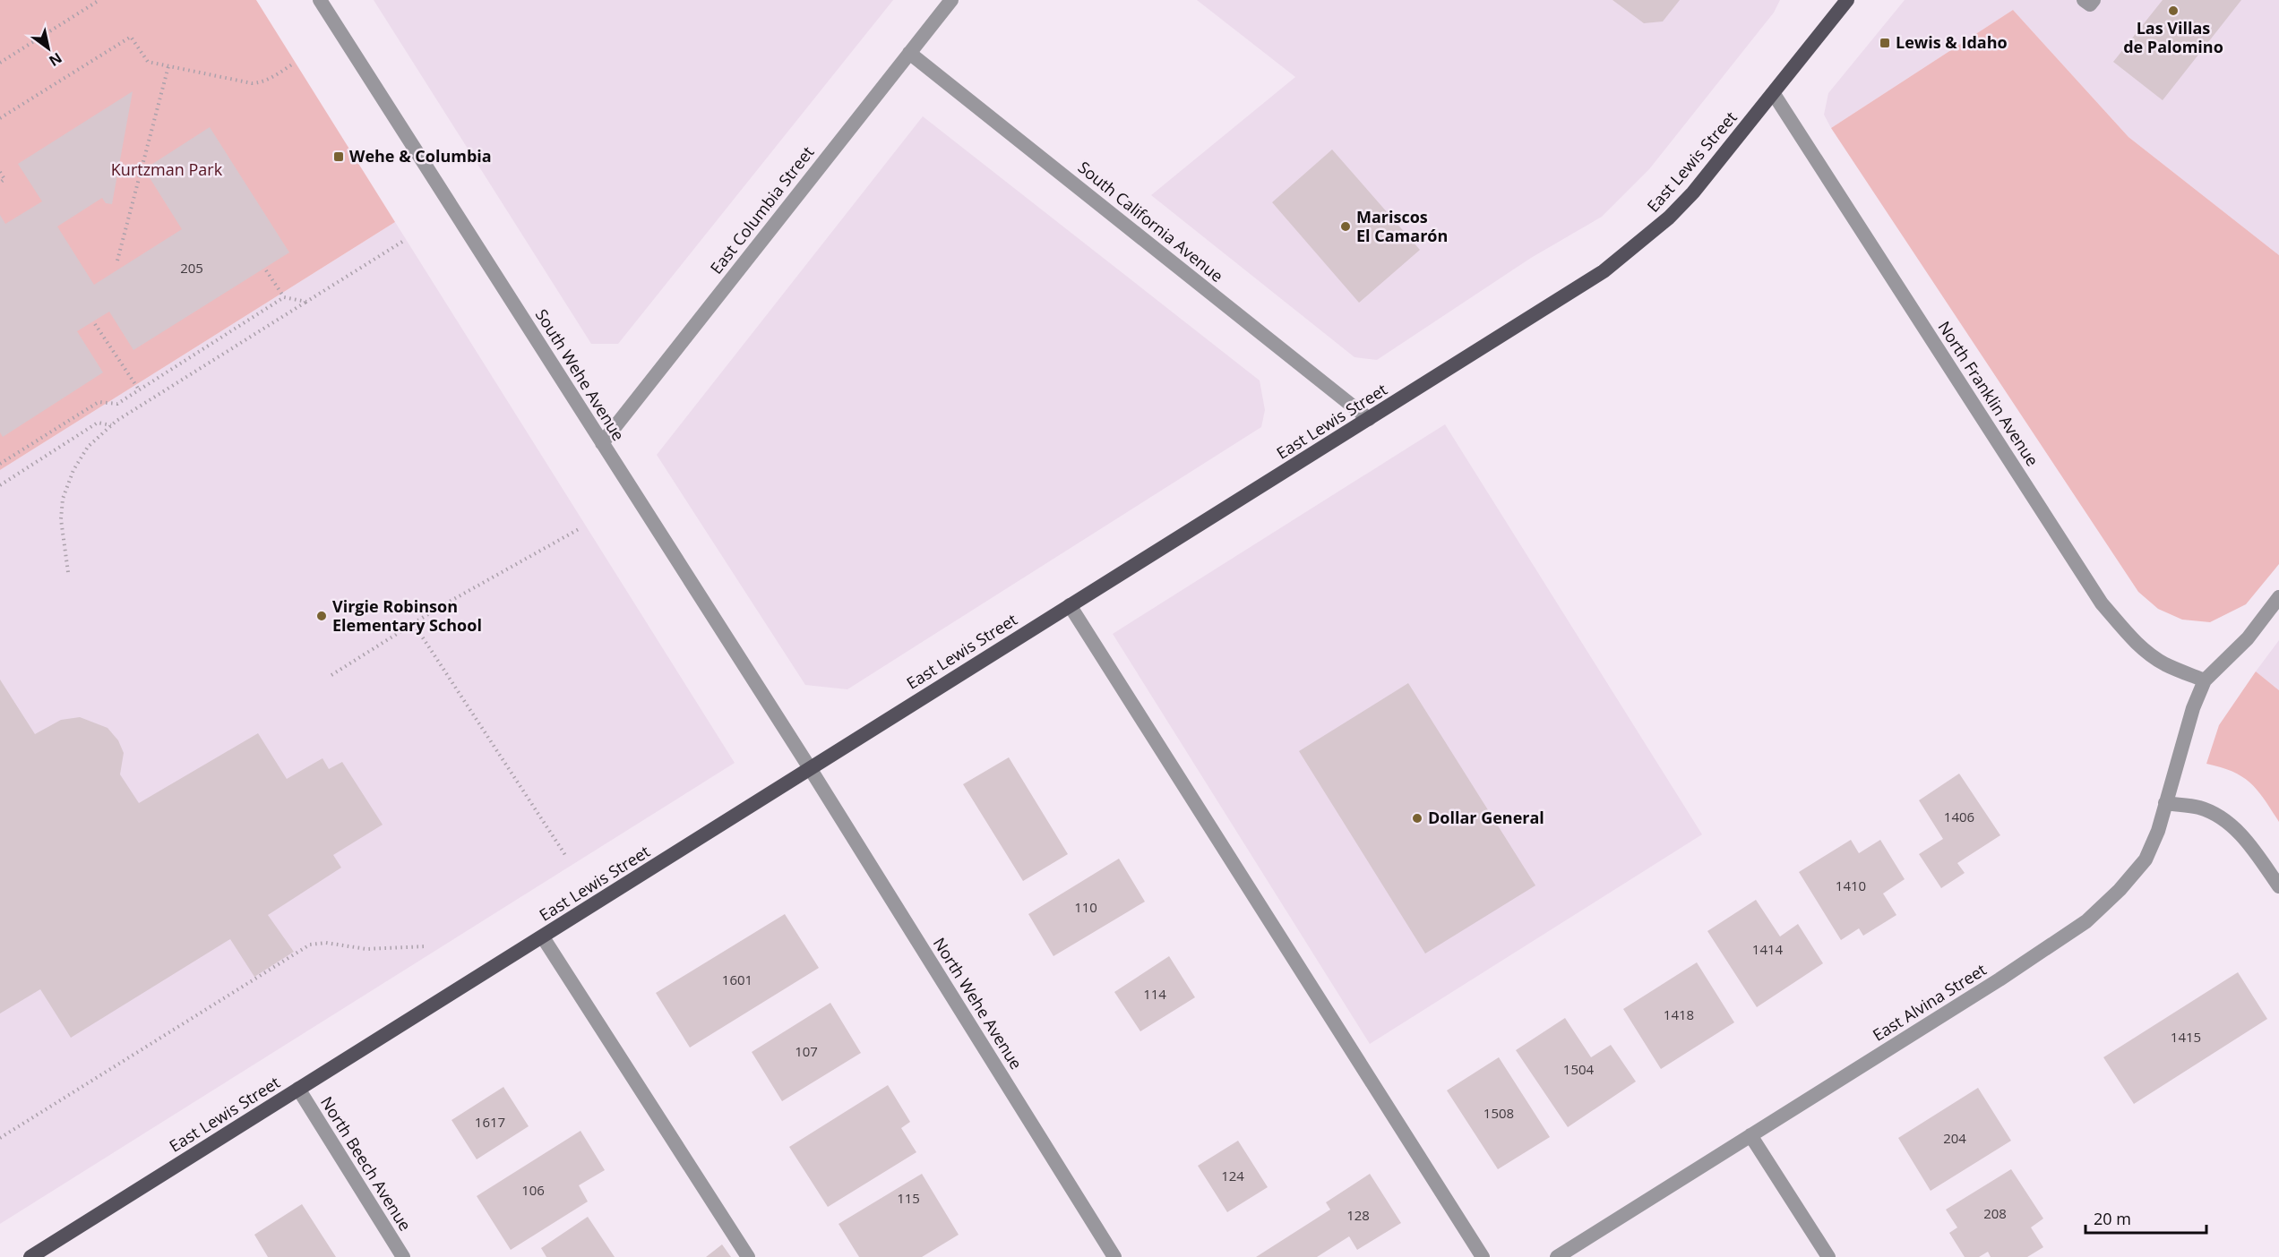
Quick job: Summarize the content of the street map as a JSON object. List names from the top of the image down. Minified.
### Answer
{"streets":{"main road":["East Lewis Street"],"street":["East Columbia Street","South California Avenue","South Wehe Avenue","North Franklin Avenue","East Alvina Street","North Wehe Avenue","North Beech Avenue"]},"crossings":[["East Lewis Street","South California Avenue"],["East Lewis Street","South Wehe Avenue"],["East Lewis Street","North Franklin Avenue"],["East Lewis Street","North Wehe Avenue"],["East Lewis Street","North Beech Avenue"],["East Columbia Street","South California Avenue"],["East Columbia Street","South Wehe Avenue"],["South Wehe Avenue","North Wehe Avenue"],["North Franklin Avenue","East Alvina Street"]],"parks":["Kurtzman Park"],"places":{"other":["Las Villas de Palomino","Mariscos El Camarón","Virgie Robinson Elementary School","Dollar General"],"transit":["Lewis & Idaho","Wehe & Columbia"]},"house_numbers":["205","1406","1410","110","1414","1601","114","1418","1415","107","1504","1508","1617","204","124","106","115","208","128"],"scale_bar":"20 m","north":"bottom right"}
